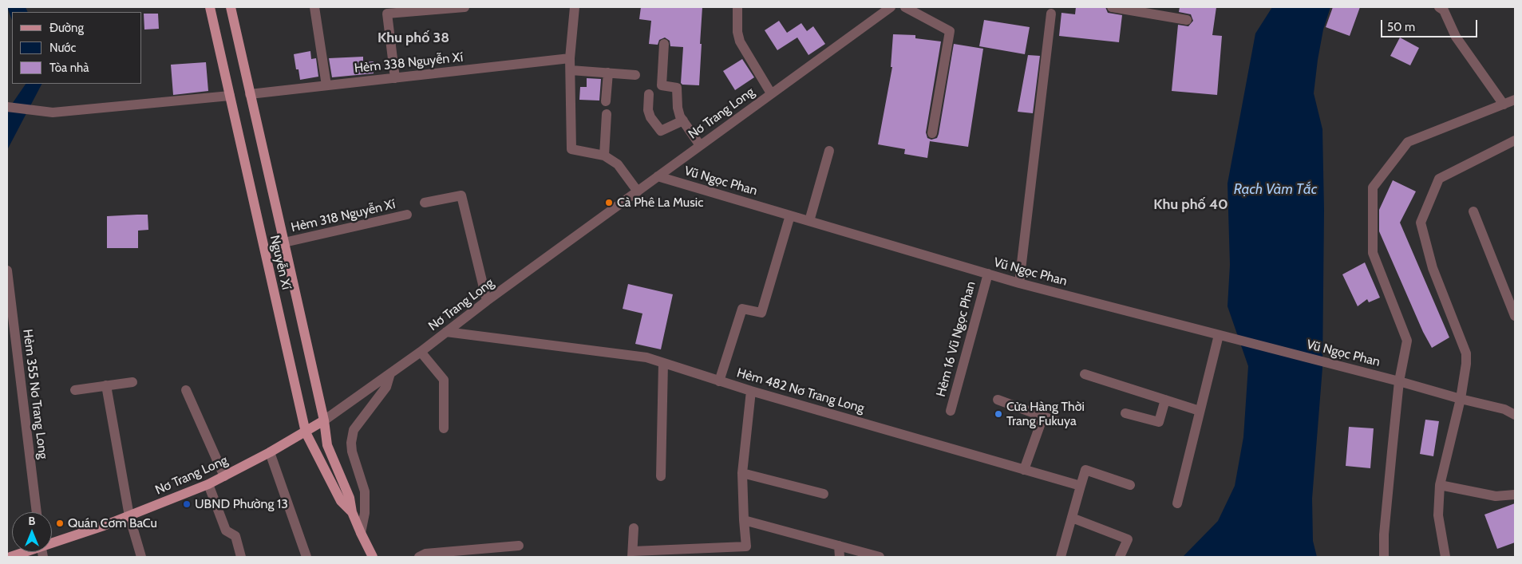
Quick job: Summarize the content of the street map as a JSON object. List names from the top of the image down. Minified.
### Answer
{"streets":{"main road":["Nơ Trang Long","Nguyễn Xí"],"street":["Hẻm 338 Nguyễn Xí","Vũ Ngọc Phan","Hẻm 318 Nguyễn Xí","Hẻm 16 Vũ Ngọc Phan","Hẻm 482 Nơ Trang Long","Hẻm 355 Nơ Trang Long"]},"crossings":[["Hẻm 338 Nguyễn Xí","Nguyễn Xí"],["Nơ Trang Long","Vũ Ngọc Phan"],["Nơ Trang Long","Nguyễn Xí"],["Nơ Trang Long","Hẻm 482 Nơ Trang Long"],["Vũ Ngọc Phan","Hẻm 16 Vũ Ngọc Phan"],["Hẻm 318 Nguyễn Xí","Nguyễn Xí"]],"districts":["Khu phố 38","Khu phố 40"],"water":["Rạch Vàm Tắc"],"places":["Cà Phê La Music","Cửa Hàng Thời Trang Fukuya","UBND Phường 13","Quán Cơm BaCu"],"legend":["Đường","Nước","Tòa nhà"],"scale_bar":"50 m","north":"top"}
